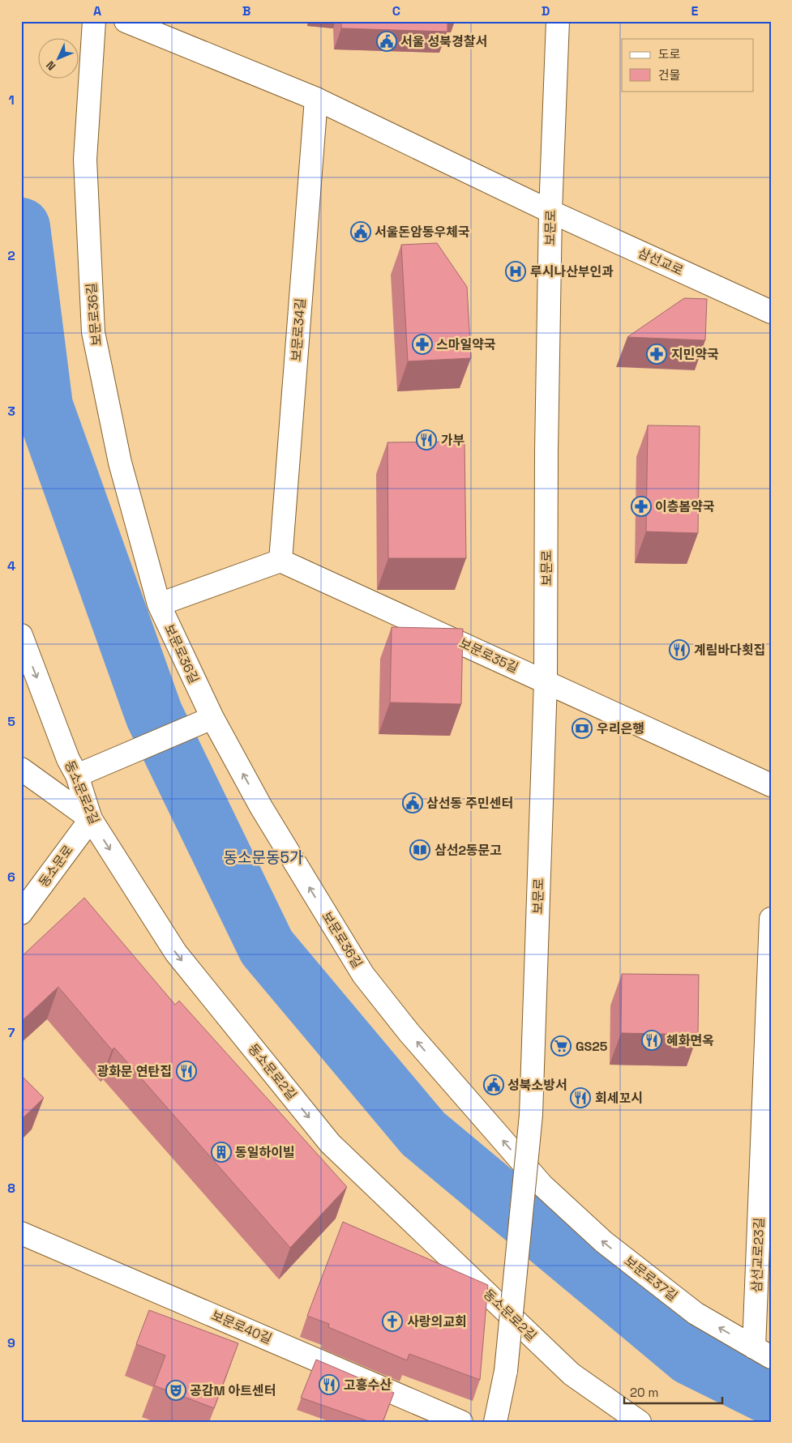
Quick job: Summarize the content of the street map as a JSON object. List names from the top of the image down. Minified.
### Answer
{"streets":{"street":["보문로","삼선교로","보문로36길","보문로34길","보문로35길","동소문로2길","동소문로","삼선교로23길","보문로37길","보문로40길"]},"crossings":[["보문로","삼선교로"],["보문로","보문로35길"],["보문로36길","보문로37길"],["보문로34길","보문로35길"],["동소문로2길","동소문로"],["삼선교로23길","보문로37길"]],"one_way":["보문로36길","동소문로2길","보문로37길"],"districts":["동소문동5가"],"places":{"public building":["서울 성북경찰서","서울돈암동우체국","삼선동 주민센터","성북소방서"],"hospital":["루시나산부인과"],"pharmacy":["스마일약국","지민약국","이층봄약국"],"restaurant":["가부","계림바다횟집","혜화면옥","광화문 연탄집","회세꼬시","고흥수산"],"bank":["우리은행"],"library":["삼선2동문고"],"supermarket":["GS25"],"building":["동일하이빌"],"church":["사랑의교회"],"theatre":["공감M 아트센터"]},"legend":["도로","건물"],"scale_bar":"20 m","north":"bottom left","grid":{"columns":["A","B","C","D","E"],"rows":["1","2","3","4","5","6","7","8","9"]}}
